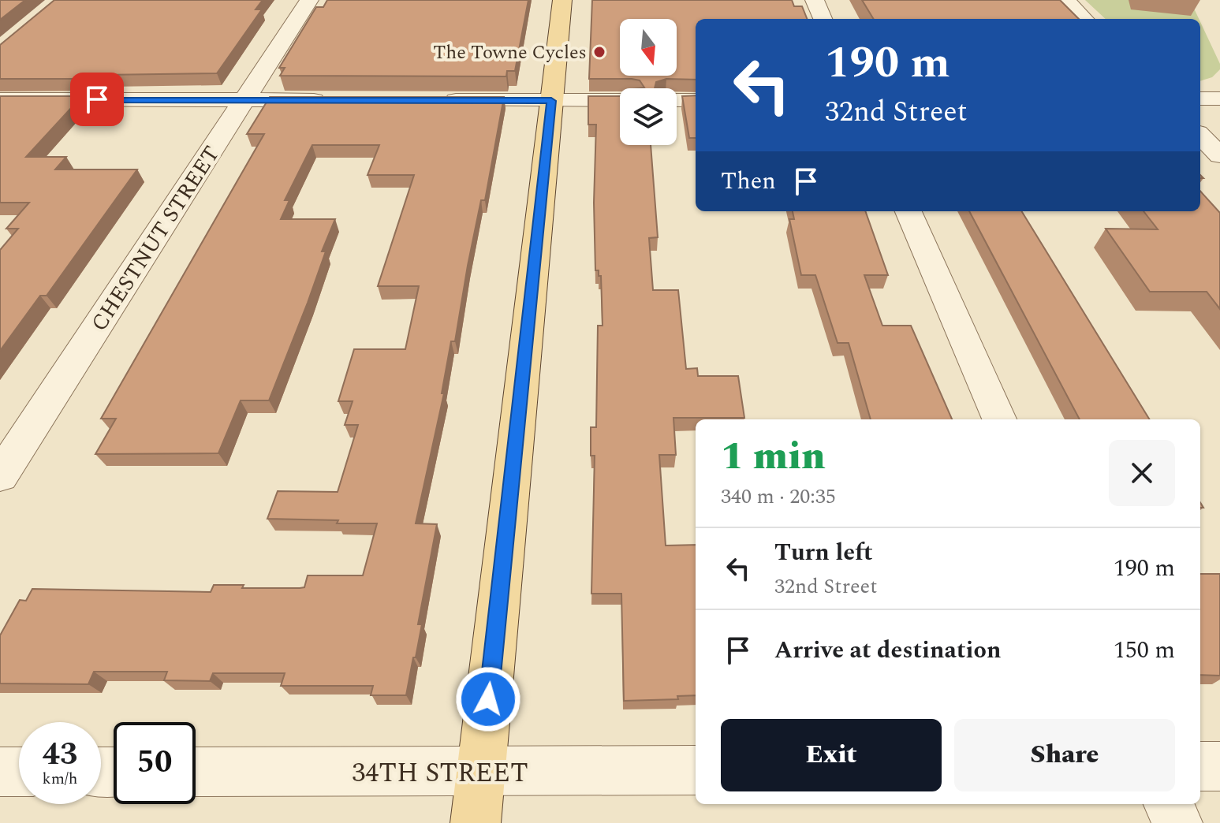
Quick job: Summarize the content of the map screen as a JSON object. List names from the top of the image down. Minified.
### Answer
{"streets":{"street":["CHESTNUT STREET","34TH STREET"]},"places":["The Towne Cycles"],"north":"bottom","page":{"turn":["190 m","32nd Street"],"then":"Then","heading":["1 min","340 m · 20:35"],"list":[{"name":"Turn left","note":"32nd Street","value":"190 m"},{"name":"Arrive at destination","value":"150 m"}],"buttons":["Exit","Share"],"speed":"43 km/h","limit":"50"}}
